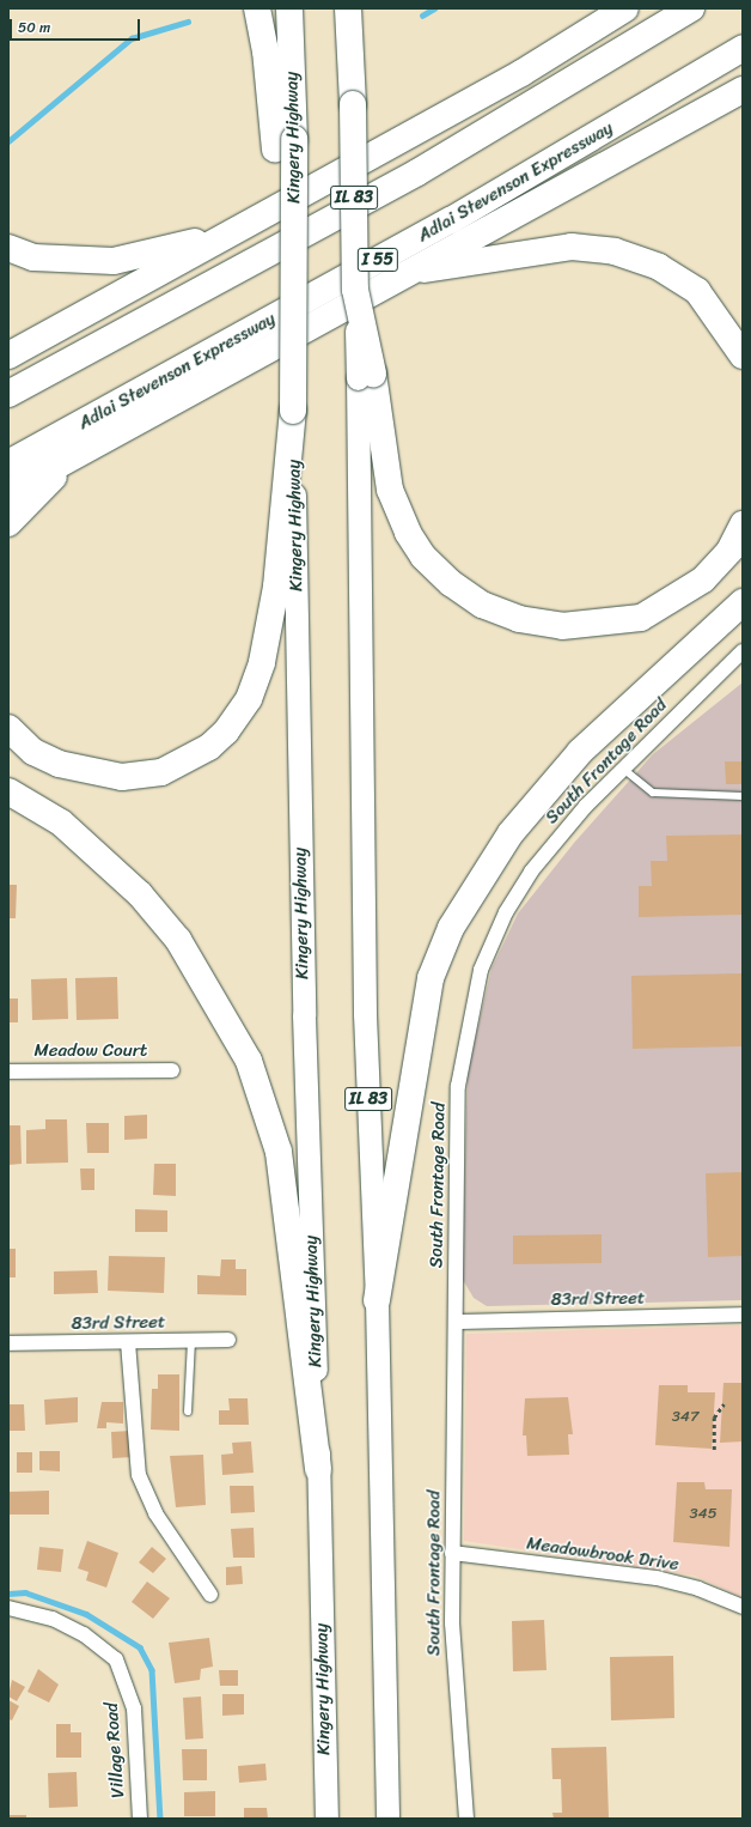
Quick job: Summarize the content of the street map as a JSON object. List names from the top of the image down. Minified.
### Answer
{"streets":{"highway":["Kingery Highway","Adlai Stevenson Expressway","IL 83","I 55"],"street":["South Frontage Road","Meadow Court","83rd Street","Meadowbrook Drive","Village Road"]},"crossings":[["South Frontage Road","83rd Street"],["South Frontage Road","Meadowbrook Drive"]],"house_numbers":["347","345"],"scale_bar":"50 m"}
